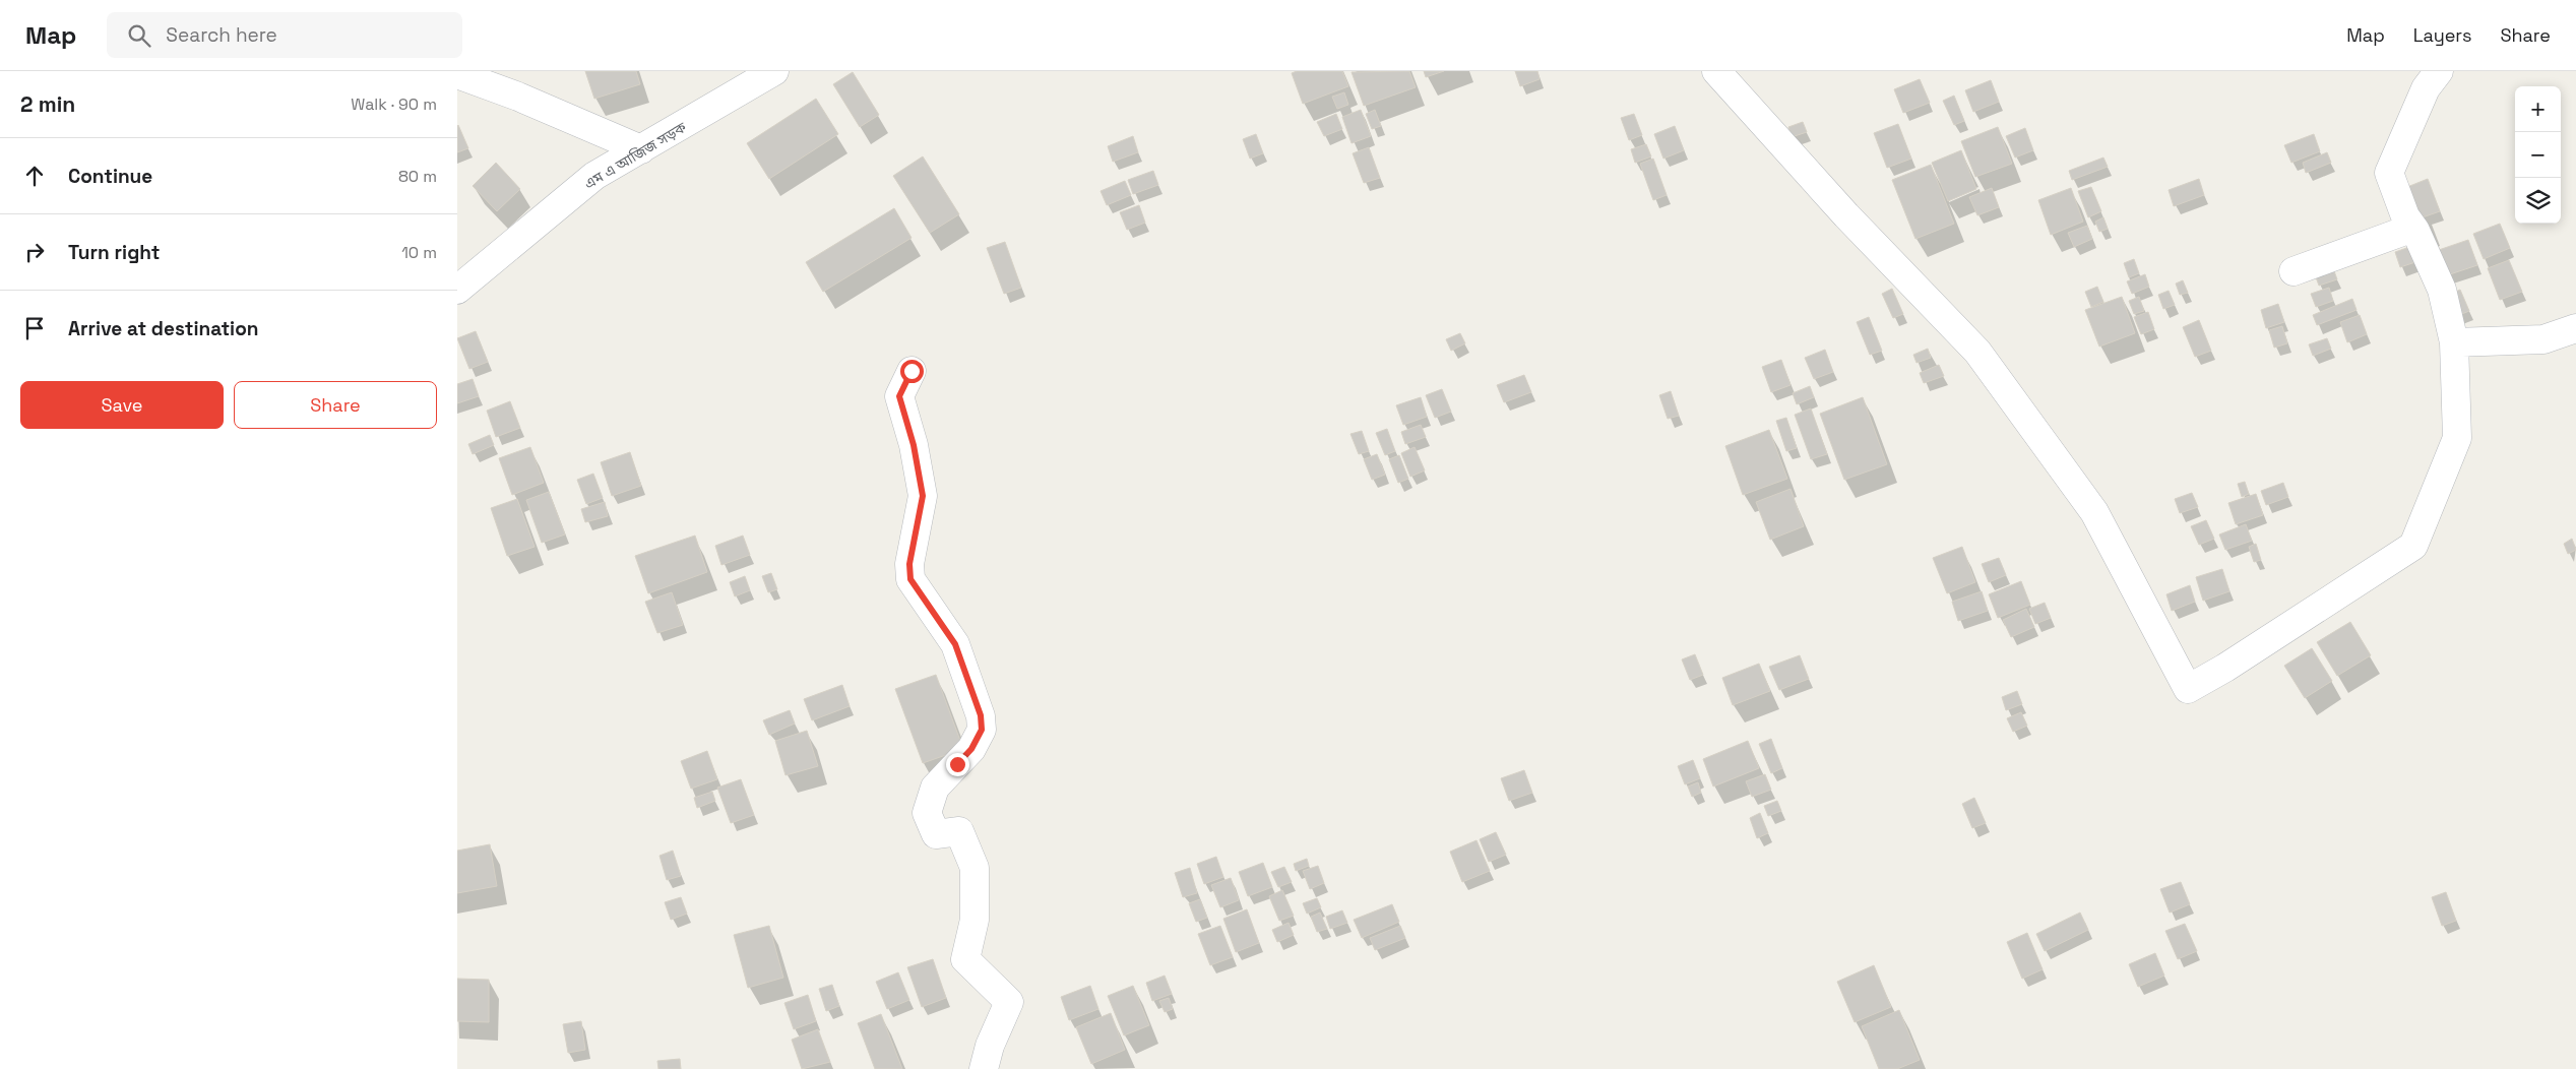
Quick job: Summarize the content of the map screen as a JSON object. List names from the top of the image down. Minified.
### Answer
{"streets":{"street":["এম এ আজিজ সড়ক"]},"page":{"header":"Map","search":"Search here","nav":["Map","Layers","Share"],"heading":["2 min","Walk · 90 m"],"map_buttons":["+","−"],"list":[["Continue","80 m"],["Turn right","10 m"],"Arrive at destination"],"buttons":["Save","Share"]}}
